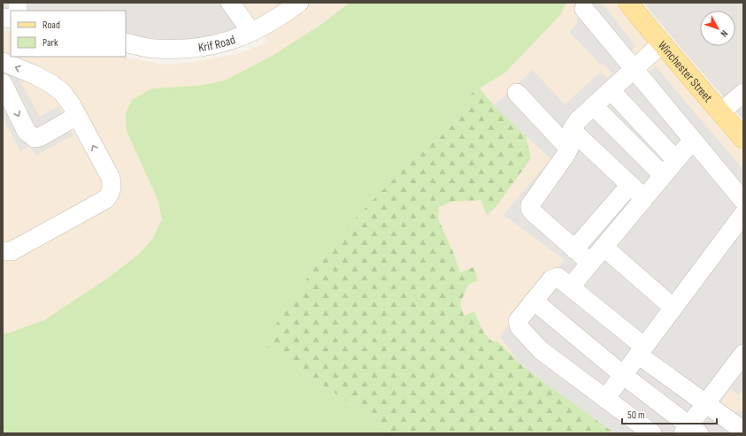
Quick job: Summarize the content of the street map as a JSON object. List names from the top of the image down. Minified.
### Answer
{"streets":{"main road":["Winchester Street"],"street":["Krif Road"]},"legend":["Road","Park"],"scale_bar":"50 m","north":"bottom right"}
